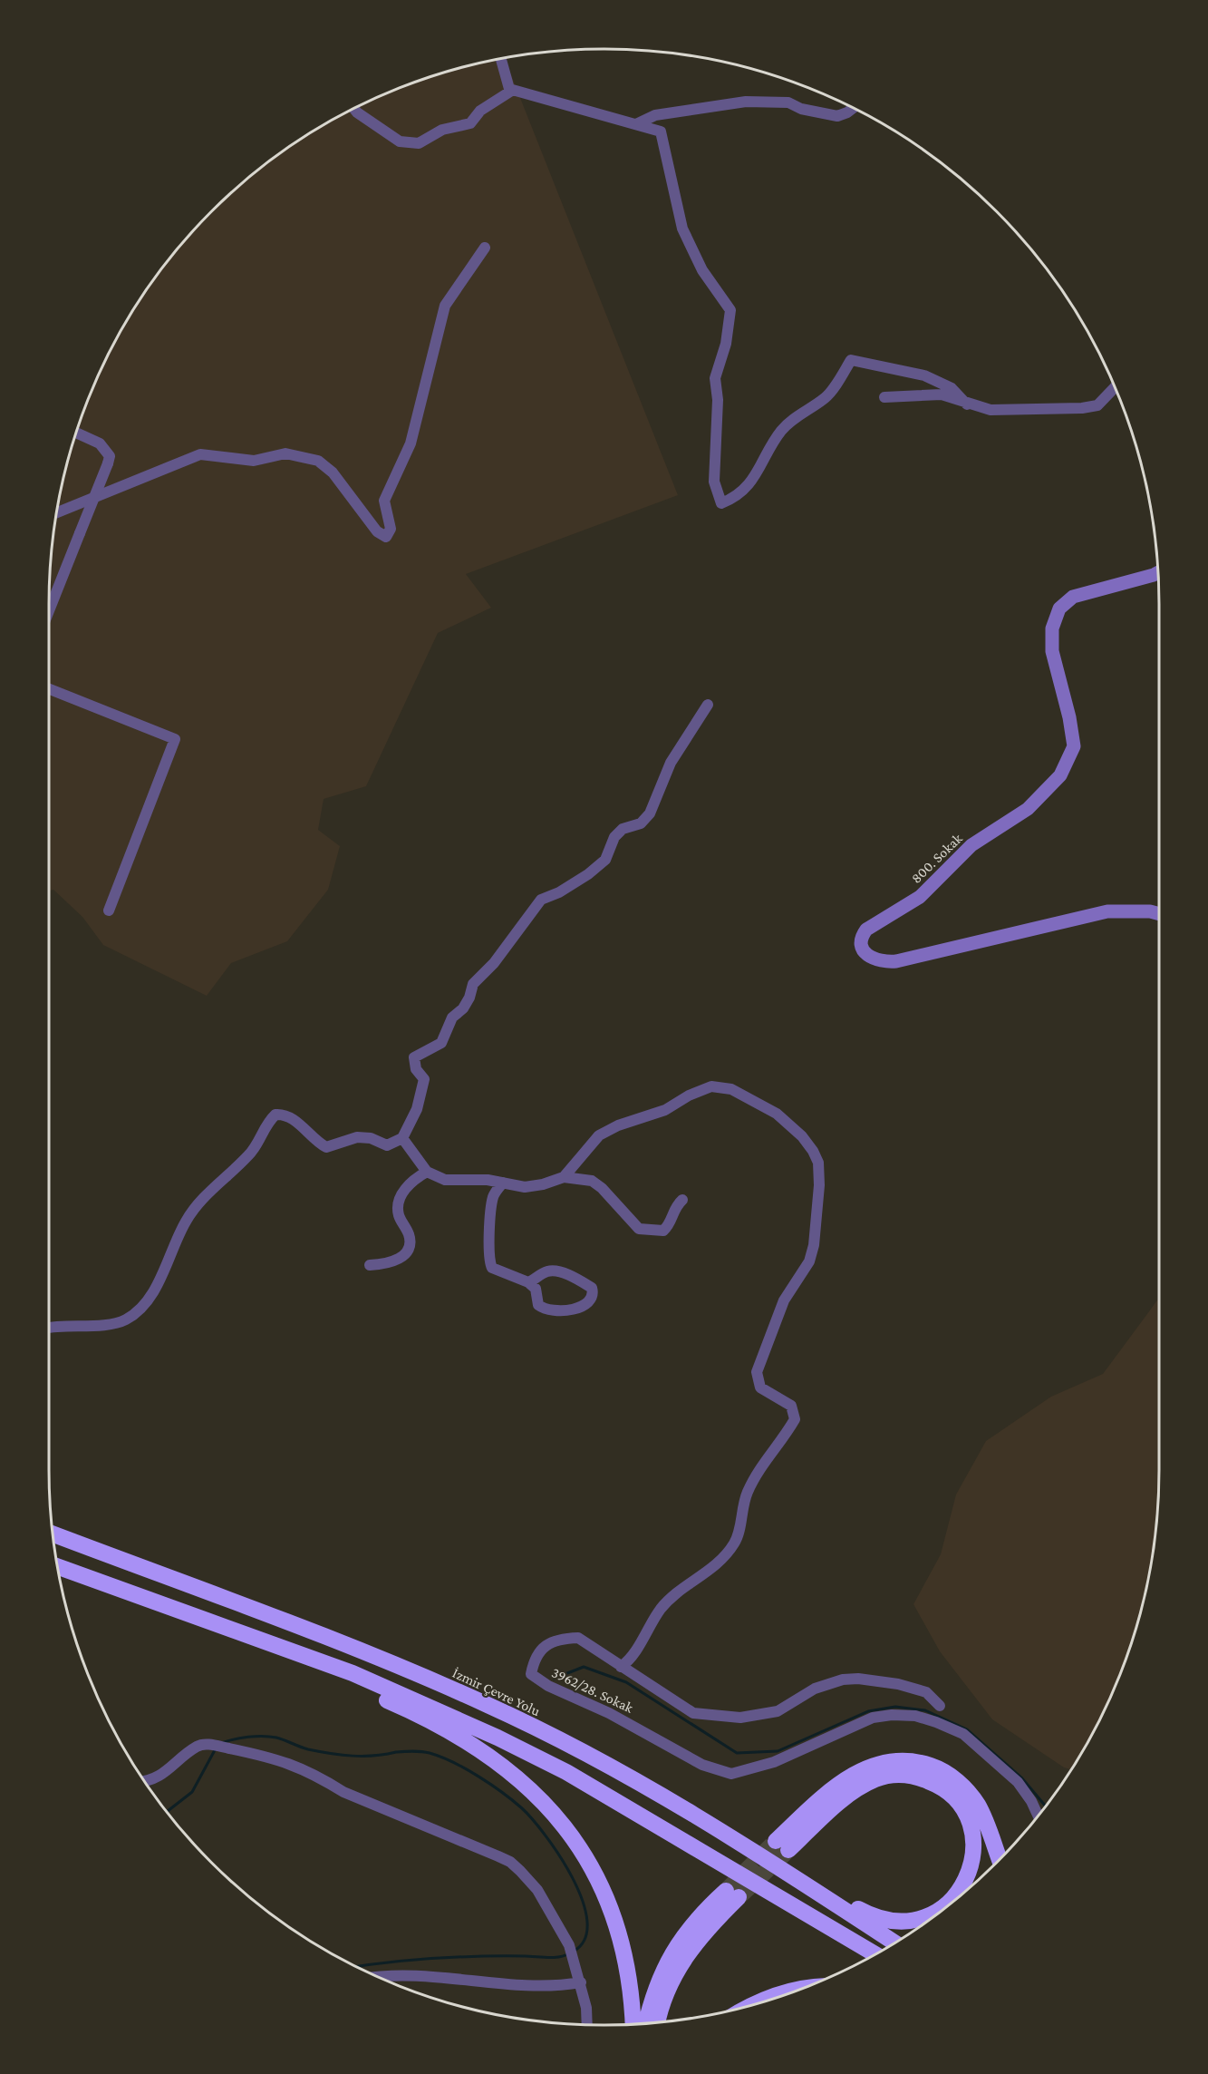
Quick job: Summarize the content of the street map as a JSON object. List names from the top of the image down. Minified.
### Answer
{"streets":{"highway":["İzmir Çevre Yolu"],"main road":["800. Sokak"],"street":["3962/28. Sokak"]}}
